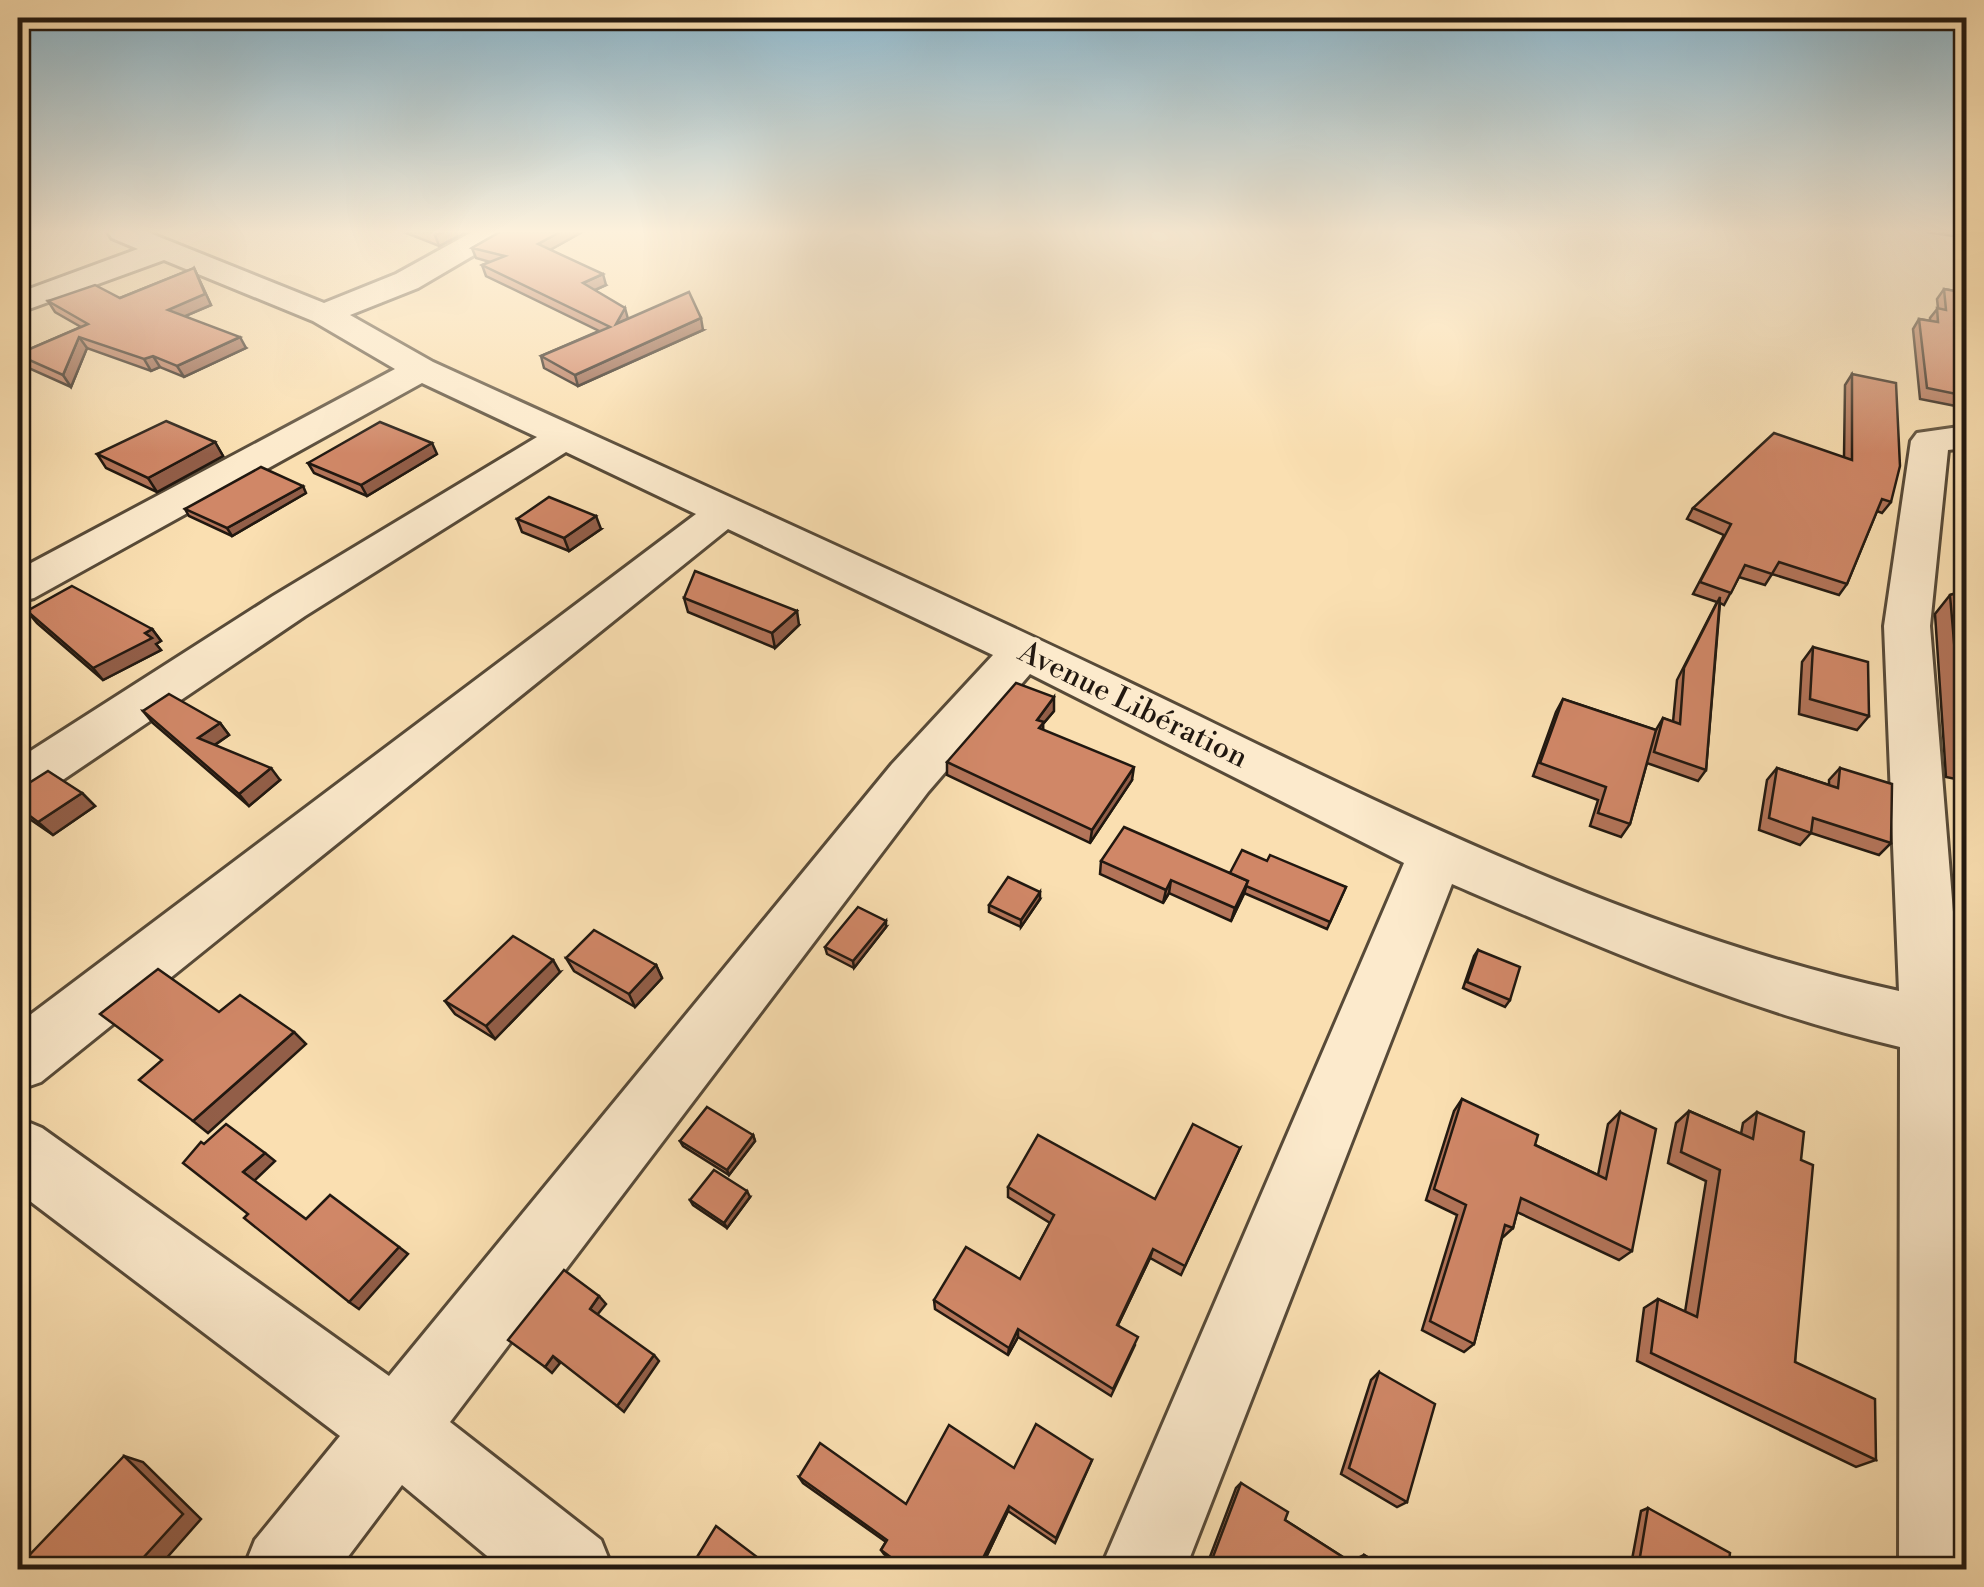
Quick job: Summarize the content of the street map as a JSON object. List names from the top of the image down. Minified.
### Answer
{"streets":{"street":["Avenue Libération"]}}
